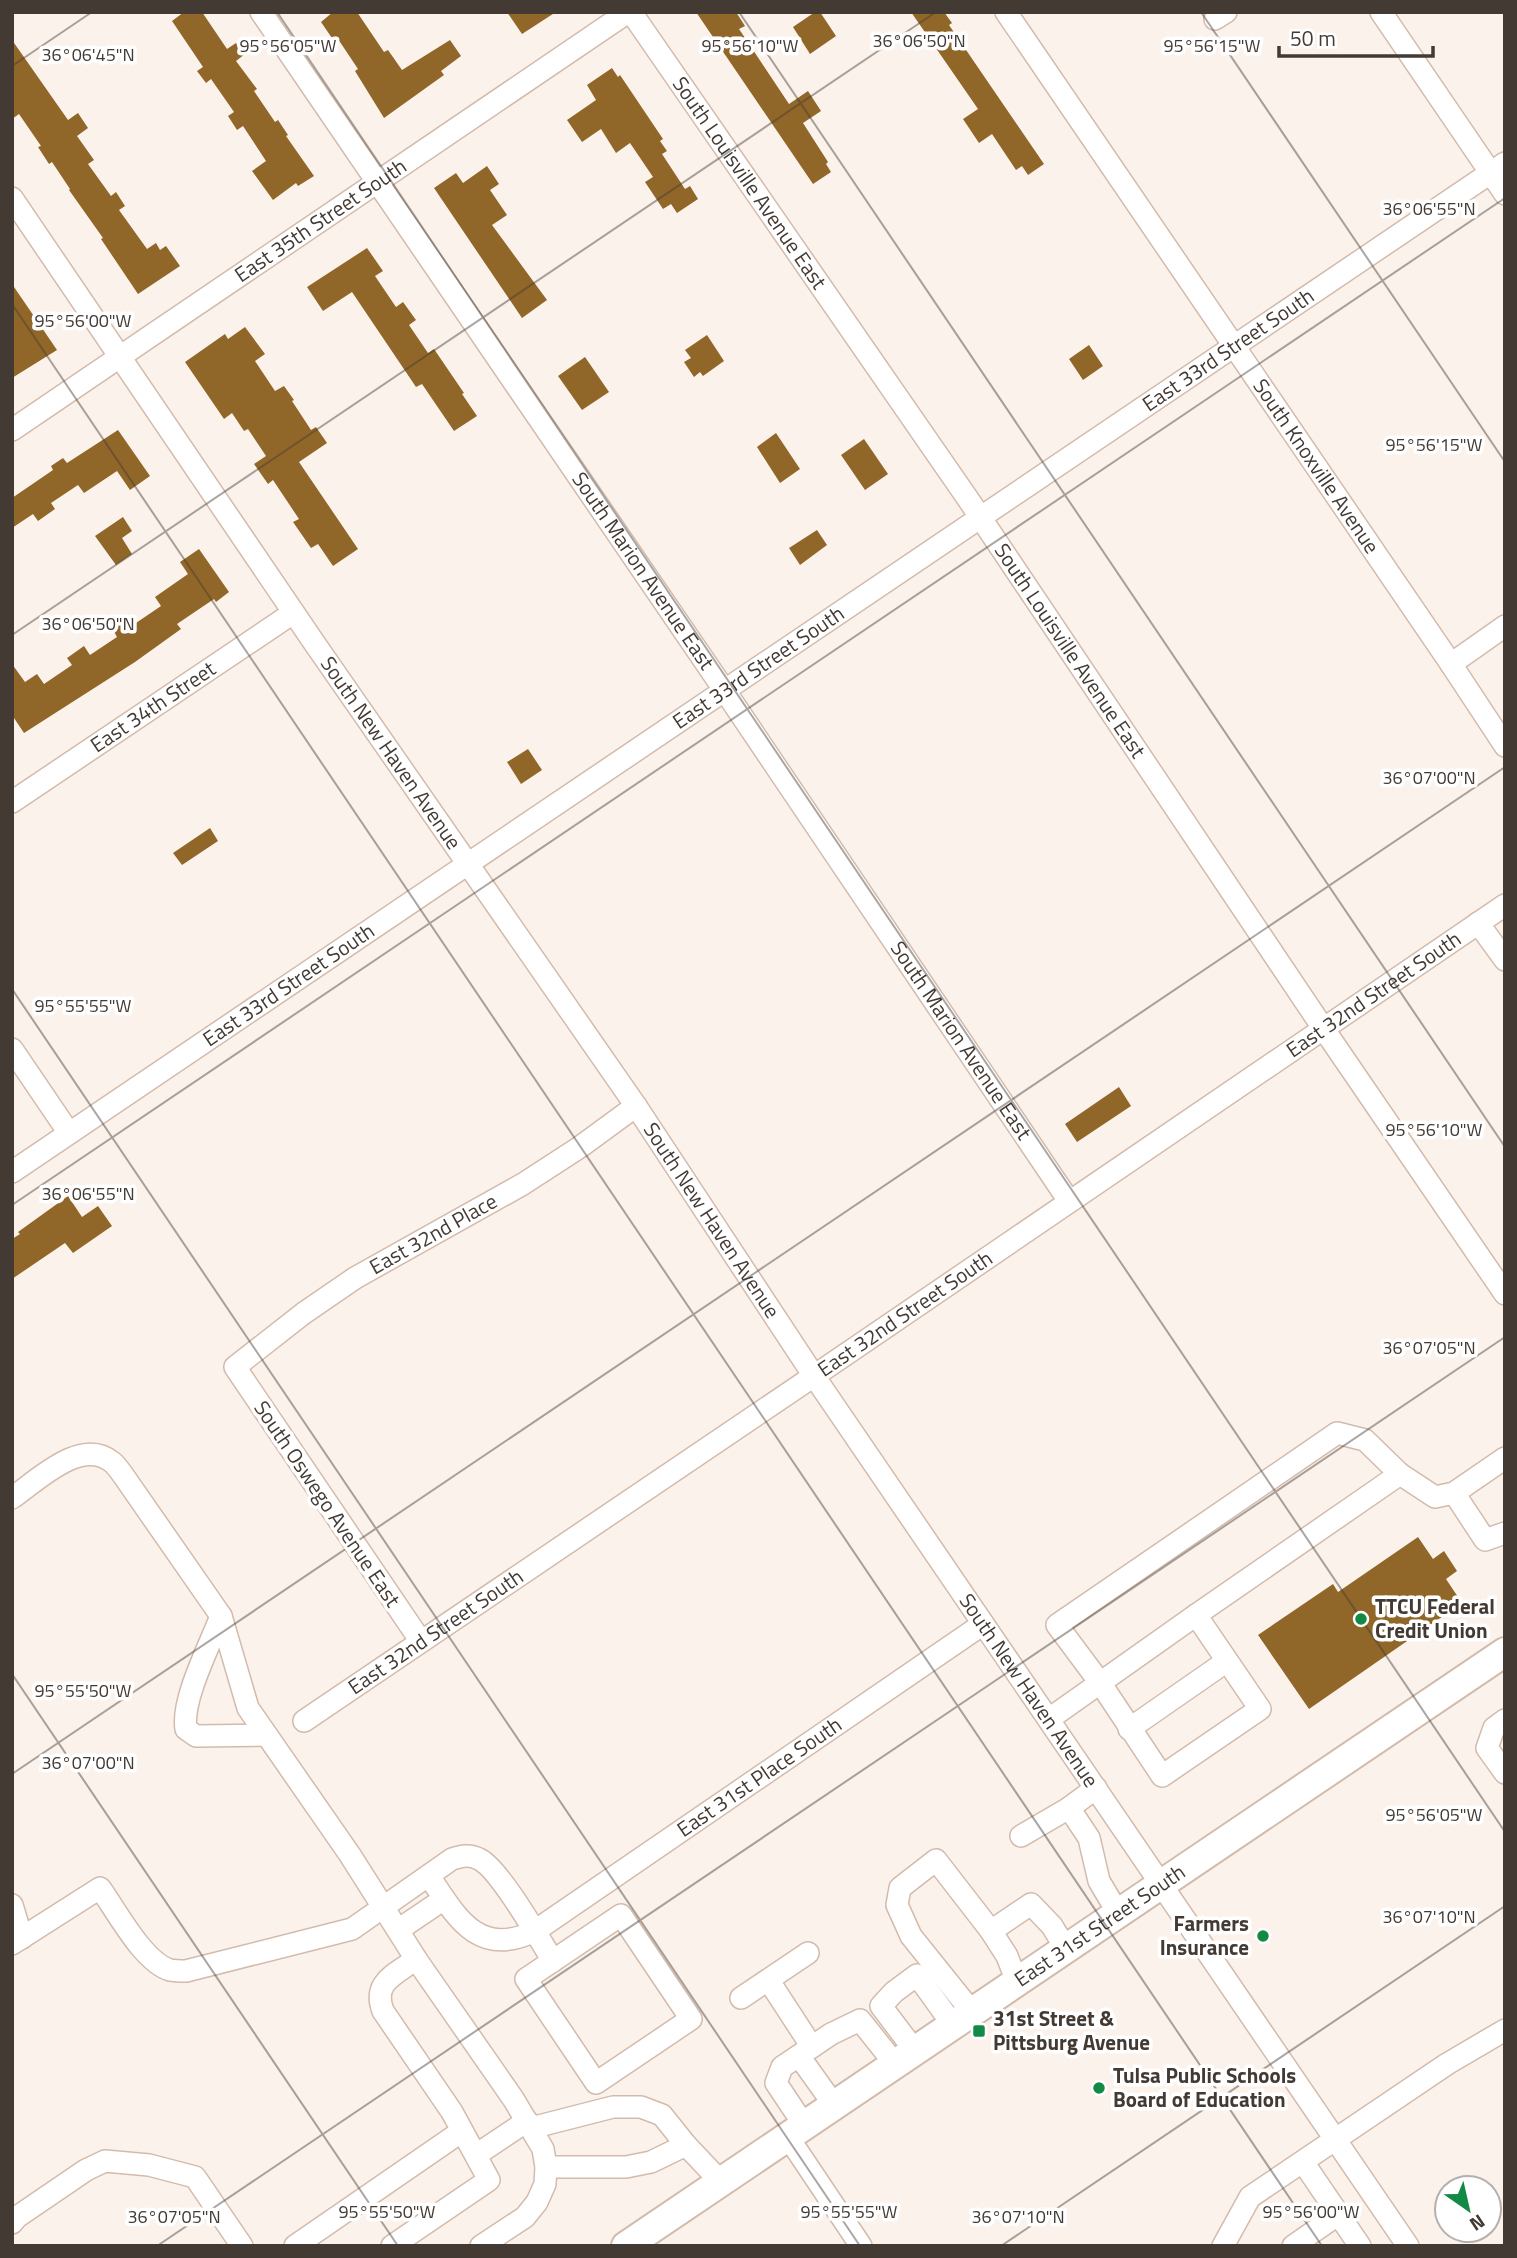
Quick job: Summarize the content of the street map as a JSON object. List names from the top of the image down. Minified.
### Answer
{"streets":{"main road":["East 31st Street South"],"street":["South Louisville Avenue East","East 35th Street South","East 33rd Street South","South Knoxville Avenue","South Marion Avenue East","East 34th Street","South New Haven Avenue","East 32nd Street South","East 32nd Place","South Oswego Avenue East","East 31st Place South"]},"crossings":[["South Louisville Avenue East","East 35th Street South"],["South Louisville Avenue East","East 33rd Street South"],["South Louisville Avenue East","East 32nd Street South"],["East 35th Street South","South Marion Avenue East"],["East 35th Street South","South New Haven Avenue"],["East 33rd Street South","South Knoxville Avenue"],["East 33rd Street South","South Marion Avenue East"],["East 33rd Street South","South New Haven Avenue"],["South Marion Avenue East","East 32nd Street South"],["East 34th Street","South New Haven Avenue"],["South New Haven Avenue","East 32nd Street South"],["South New Haven Avenue","East 32nd Place"],["South New Haven Avenue","East 31st Place South"],["South New Haven Avenue","East 31st Street South"],["East 32nd Street South","South Oswego Avenue East"],["East 32nd Place","South Oswego Avenue East"]],"places":{"other":["TTCU Federal Credit Union","Farmers Insurance","Tulsa Public Schools Board of Education"],"transit":["31st Street & Pittsburg Avenue"]},"scale_bar":"50 m","north":"bottom right","coordinates":["36°06'50\"N","95°56'05\"W","95°56'15\"W","95°56'10\"W","36°06'45\"N","36°06'55\"N","95°56'00\"W","36°07'00\"N","95°55'55\"W","36°07'05\"N","95°55'50\"W","36°07'10\"N"]}
